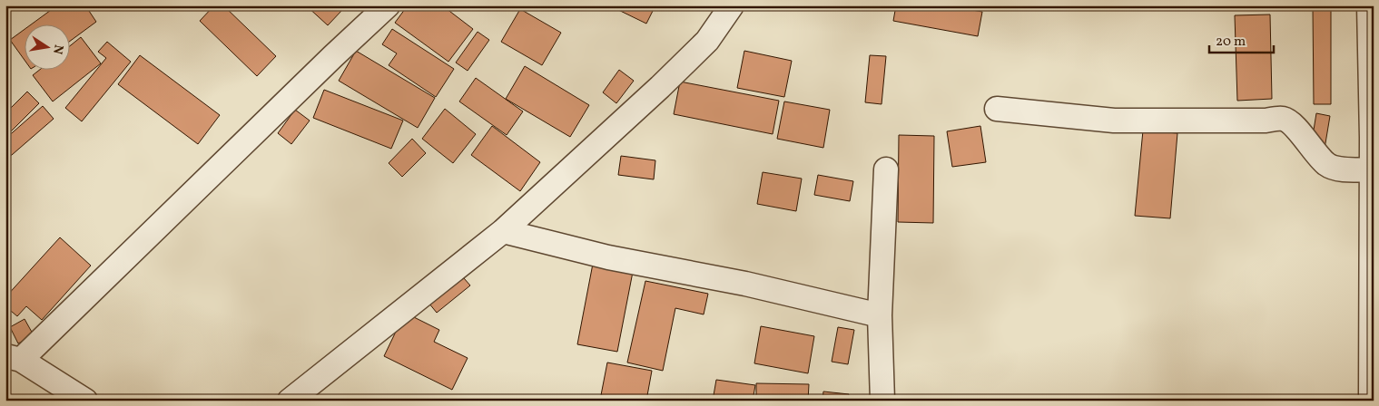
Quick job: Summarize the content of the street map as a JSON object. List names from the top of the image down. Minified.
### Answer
{"scale_bar":"20 m","north":"right"}
